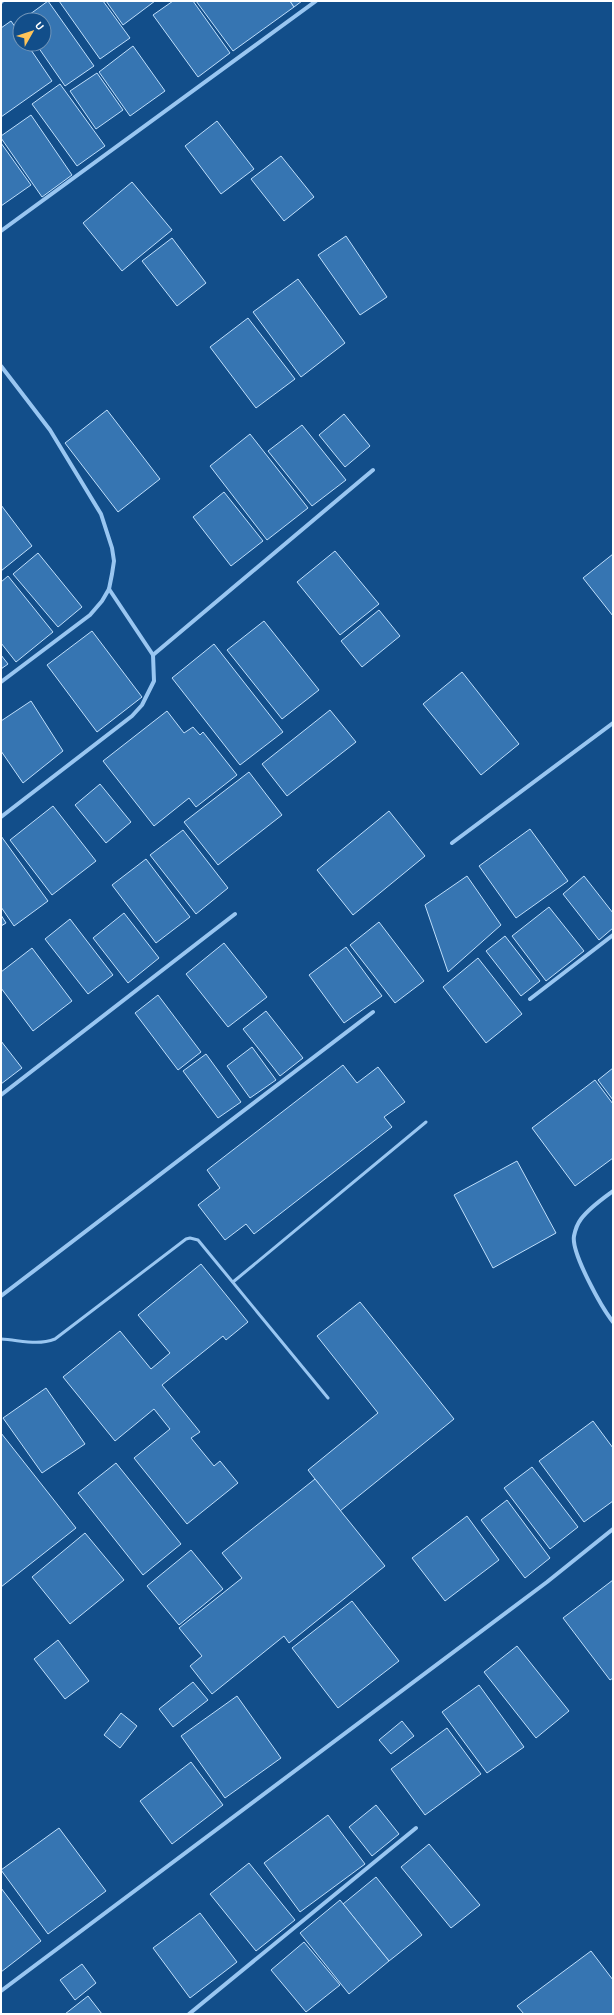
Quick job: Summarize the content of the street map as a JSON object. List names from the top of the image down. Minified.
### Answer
{"north":"top right"}
